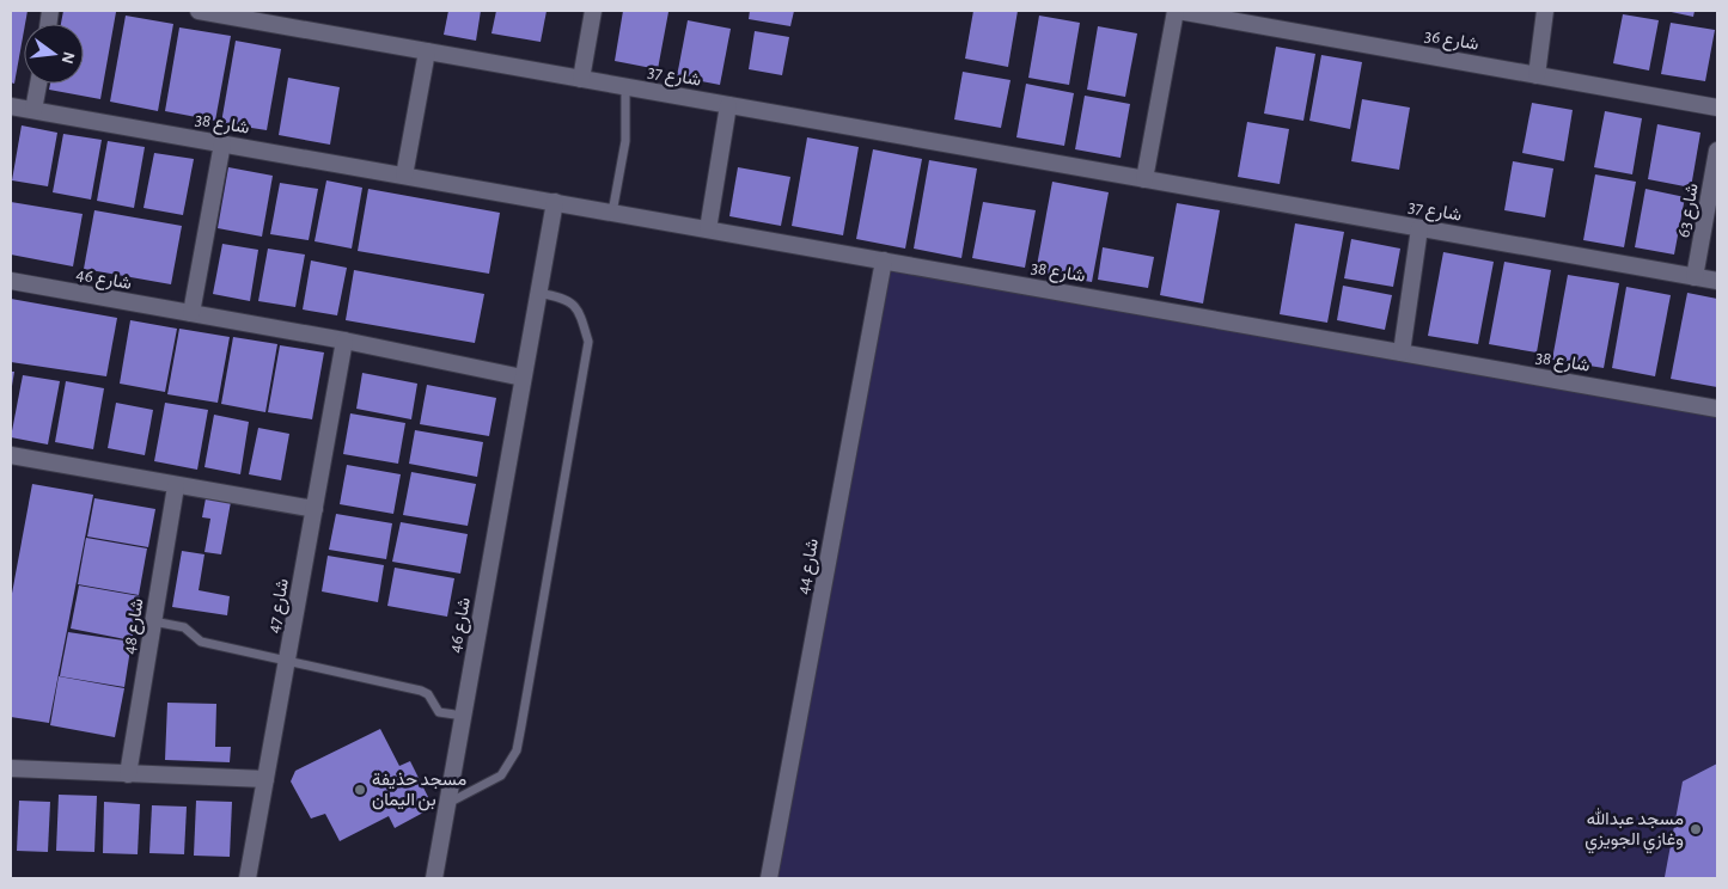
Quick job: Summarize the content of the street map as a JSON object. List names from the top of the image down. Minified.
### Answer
{"streets":{"street":["شارع 36","شارع 37","شارع 38","شارع 63","شارع 46","شارع 44","شارع 47","شارع 48"]},"crossings":[["شارع 37","شارع 63"],["شارع 38","شارع 46"],["شارع 38","شارع 44"],["شارع 46","شارع 47"]],"places":["مسجد حذيفة بن اليمان","مسجد عبدالله وغازي الجويزي"],"north":"right"}
